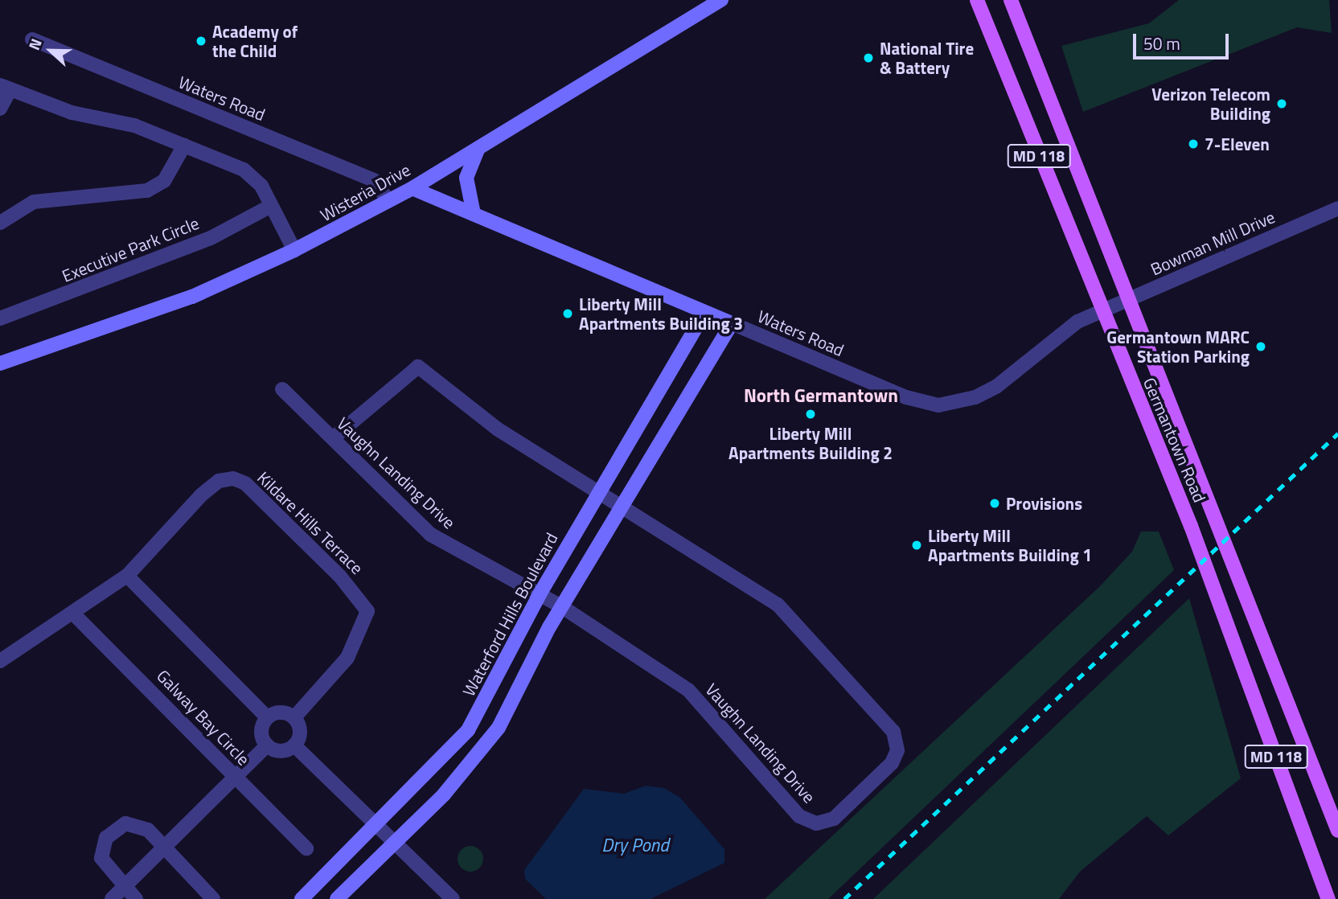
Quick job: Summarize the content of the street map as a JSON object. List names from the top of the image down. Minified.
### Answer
{"streets":{"main road":["MD 118","Germantown Road"],"street":["Waters Road","Wisteria Drive","Bowman Mill Drive","Executive Park Circle","Vaughn Landing Drive","Kildare Hills Terrace","Waterford Hills Boulevard","Galway Bay Circle"]},"crossings":[["Waters Road","Wisteria Drive"],["Waters Road","Bowman Mill Drive"],["Waters Road","Germantown Road"],["Waters Road","Waterford Hills Boulevard"],["Bowman Mill Drive","Germantown Road"],["Vaughn Landing Drive","Waterford Hills Boulevard"]],"districts":["North Germantown"],"water":["Dry Pond"],"places":["Academy of the Child","National Tire & Battery","Verizon Telecom Building","7-Eleven","Liberty Mill Apartments Building 3","Germantown MARC Station Parking","Liberty Mill Apartments Building 2","Provisions","Liberty Mill Apartments Building 1"],"scale_bar":"50 m","north":"left"}
